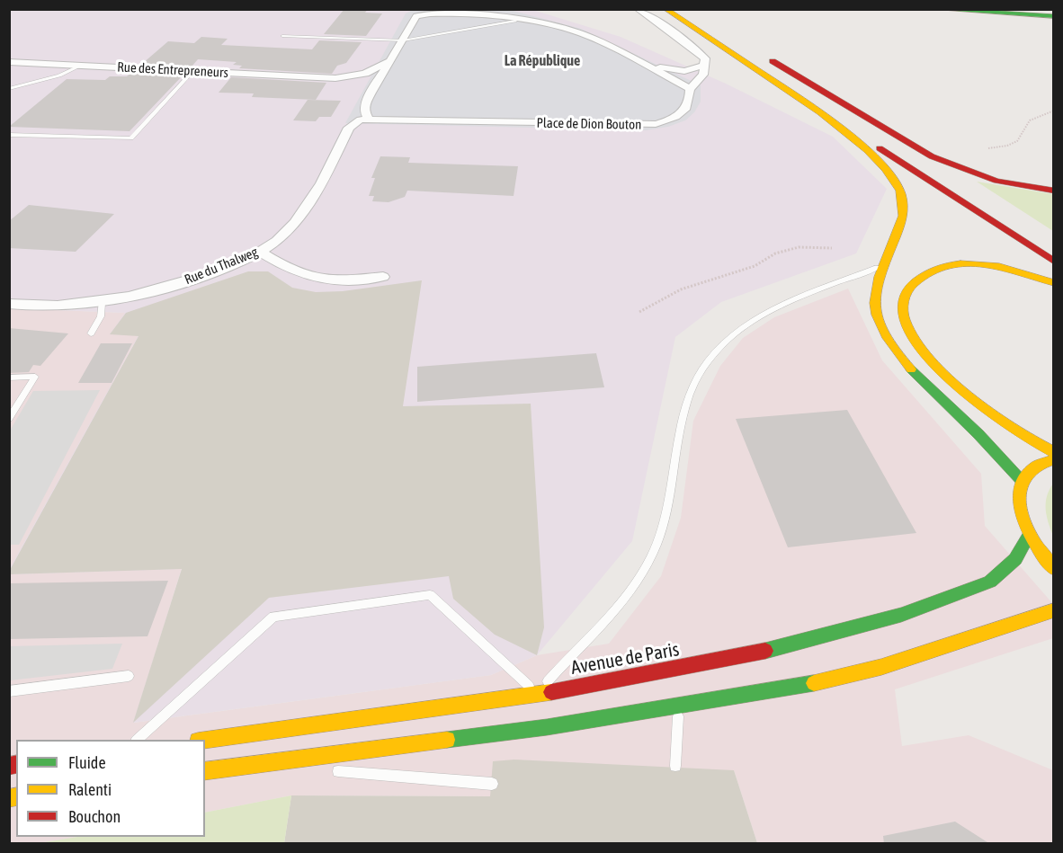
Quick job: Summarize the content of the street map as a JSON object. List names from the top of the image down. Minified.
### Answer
{"streets":{"main road":["Avenue de Paris"],"street":["Rue des Entrepreneurs","Place de Dion Bouton","Rue du Thalweg"]},"crossings":[["Place de Dion Bouton","Rue du Thalweg"]],"districts":["La République"],"legend":["Fluide","Ralenti","Bouchon"]}
